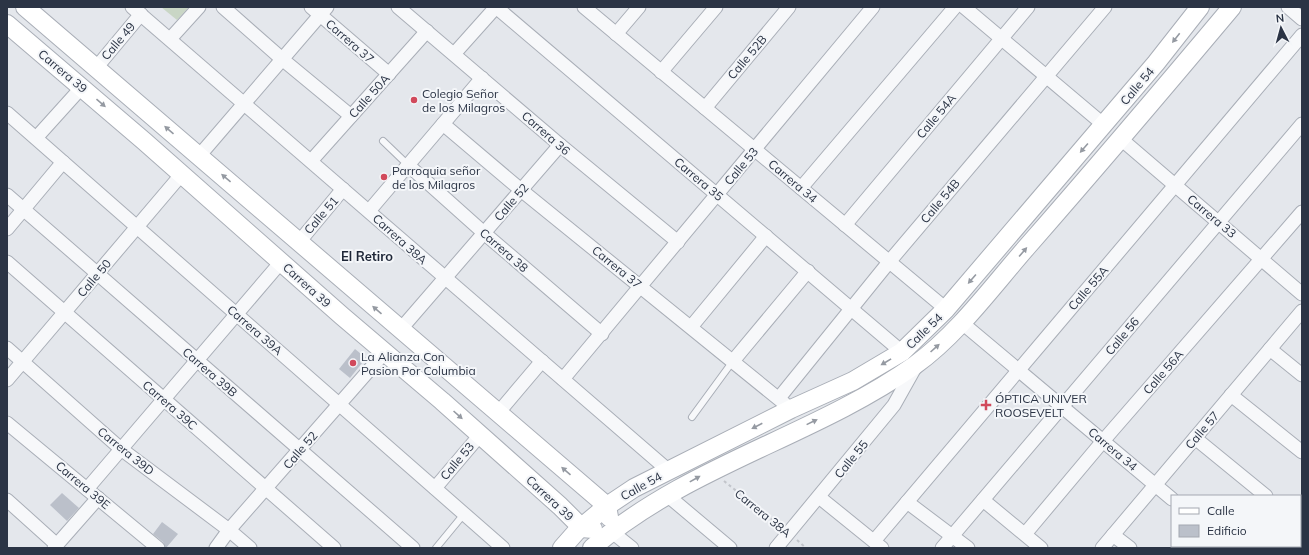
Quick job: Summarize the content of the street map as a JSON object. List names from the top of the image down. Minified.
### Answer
{"streets":{"main road":["Carrera 39","Calle 54"],"street":["Calle 49","Carrera 37","Calle 52B","Calle 50A","Calle 54A","Carrera 36","Calle 53","Carrera 35","Carrera 34","Calle 54B","Calle 52","Calle 51","Carrera 33","Carrera 38A","Carrera 38","Calle 50","Calle 55A","Carrera 39A","Calle 56","Carrera 39B","Calle 56A","Carrera 39C","Calle 57","Carrera 39D","Calle 55","Carrera 39E"]},"crossings":[["Calle 49","Carrera 39"],["Calle 49","Carrera 38A"],["Carrera 37","Calle 54"],["Carrera 37","Calle 50A"],["Carrera 37","Calle 53"],["Carrera 37","Calle 54B"],["Carrera 37","Calle 52"],["Calle 52B","Carrera 34"],["Carrera 39","Calle 54"],["Carrera 39","Calle 53"],["Carrera 39","Calle 52"],["Carrera 39","Calle 51"],["Carrera 39","Calle 50"],["Calle 54","Carrera 35"],["Calle 54","Carrera 34"],["Calle 54","Calle 54B"],["Calle 54","Carrera 33"],["Calle 54","Carrera 38A"],["Calle 54","Calle 55"],["Calle 50A","Carrera 36"],["Calle 50A","Carrera 38A"],["Calle 54A","Carrera 34"],["Carrera 36","Calle 53"],["Carrera 36","Calle 52"],["Calle 53","Carrera 35"],["Calle 53","Carrera 34"],["Calle 53","Carrera 38A"],["Calle 53","Carrera 38"],["Calle 53","Carrera 39A"],["Carrera 35","Calle 54B"],["Carrera 34","Calle 54B"],["Carrera 34","Calle 55A"],["Carrera 34","Calle 56"],["Carrera 34","Calle 56A"],["Carrera 34","Calle 57"],["Calle 52","Carrera 38A"],["Calle 52","Carrera 38"],["Calle 52","Carrera 39A"],["Calle 52","Carrera 39B"],["Calle 52","Carrera 39C"],["Calle 52","Carrera 39D"],["Calle 51","Carrera 38A"],["Carrera 33","Calle 55A"],["Carrera 33","Calle 56"],["Carrera 33","Calle 56A"],["Carrera 38A","Calle 55"],["Calle 50","Carrera 39A"],["Calle 50","Carrera 39B"],["Calle 50","Carrera 39C"],["Calle 50","Carrera 39D"]],"districts":["El Retiro"],"places":{"other":["Colegio Señor de los Milagros","Parroquia señor de los Milagros","La Alianza Con Pasion Por Columbia"],"health":["ÓPTICA UNIVER ROOSEVELT"]},"legend":["Calle","Edificio"],"north":"top"}
